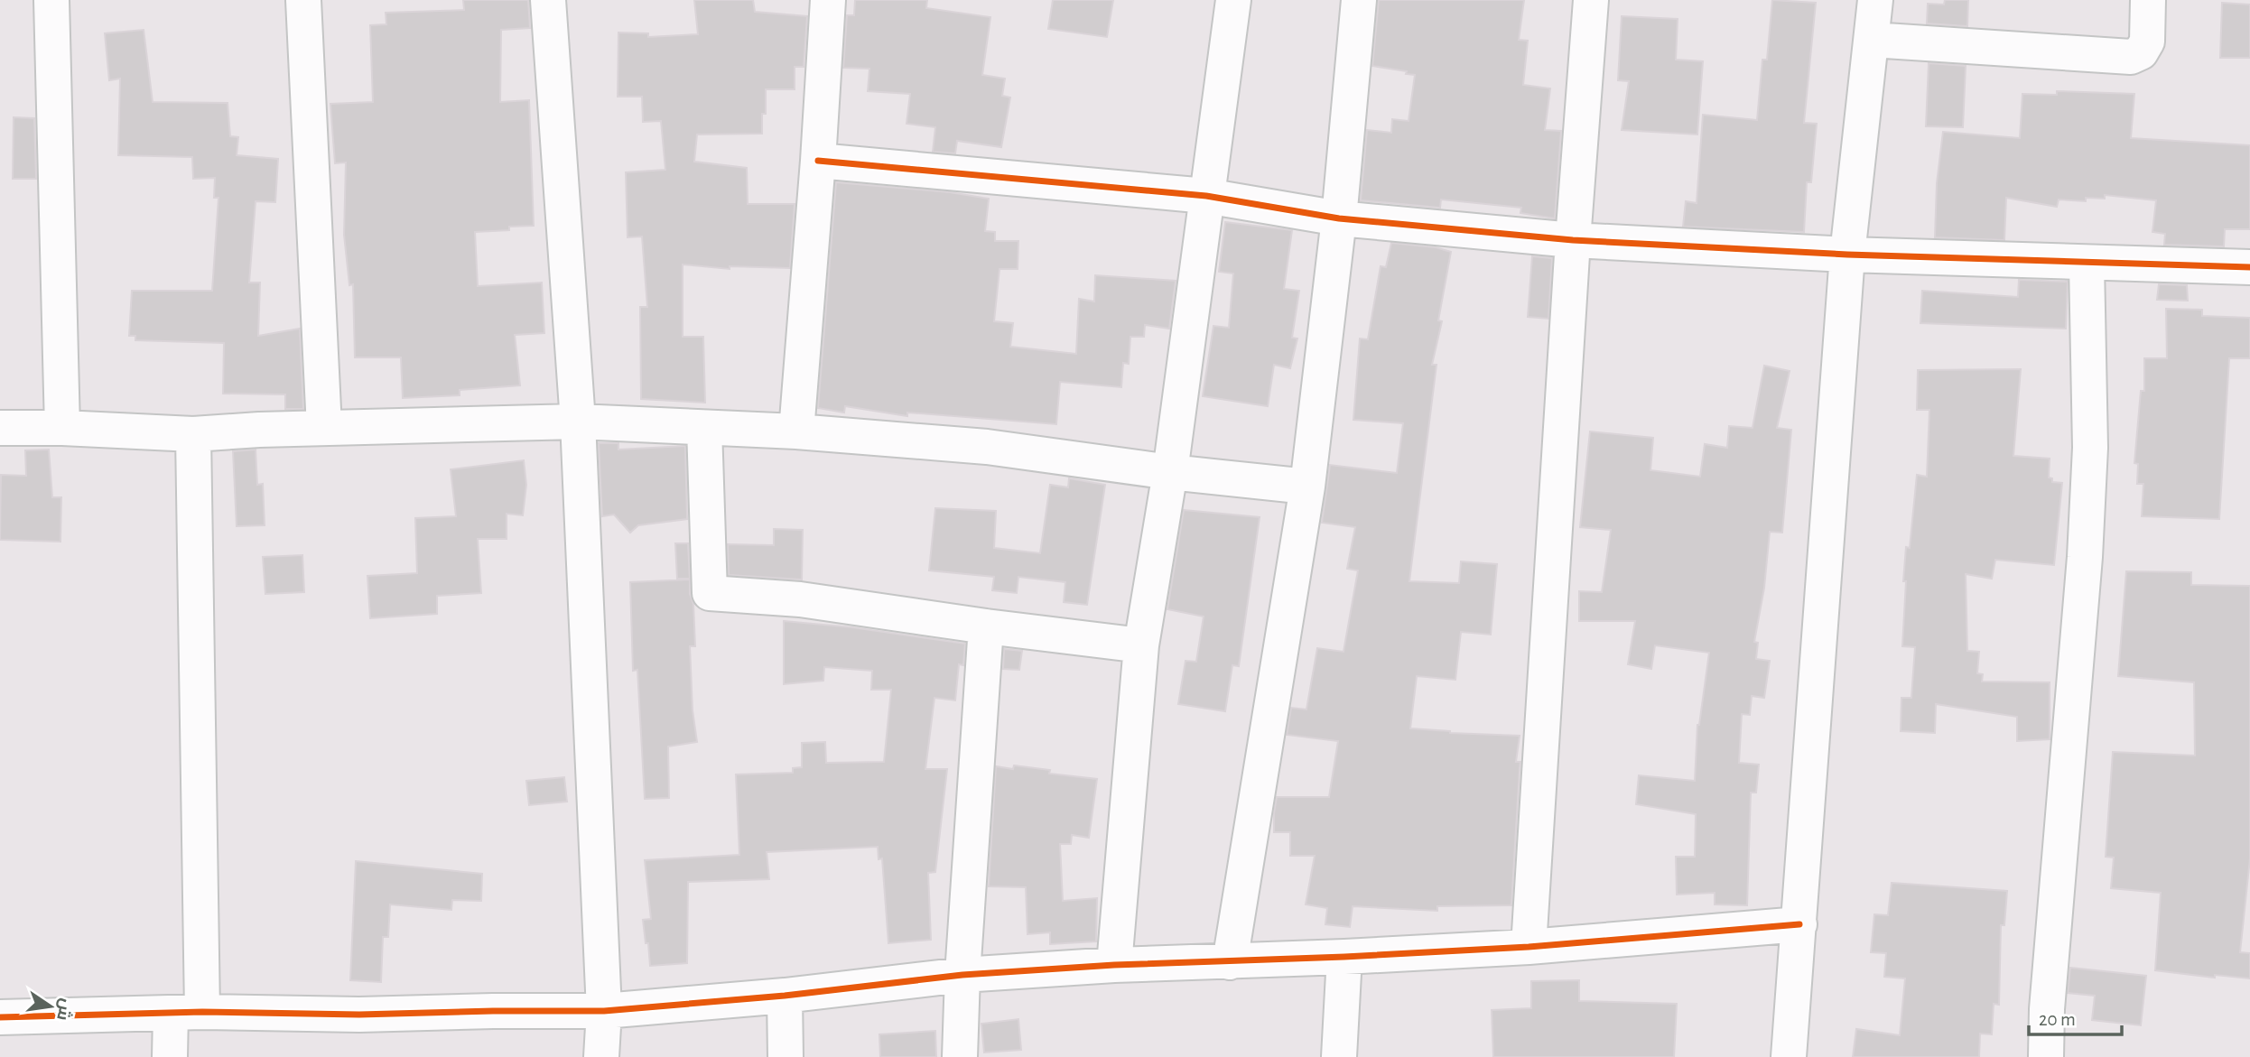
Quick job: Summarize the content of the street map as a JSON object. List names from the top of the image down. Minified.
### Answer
{"scale_bar":"20 m","north":"right"}
